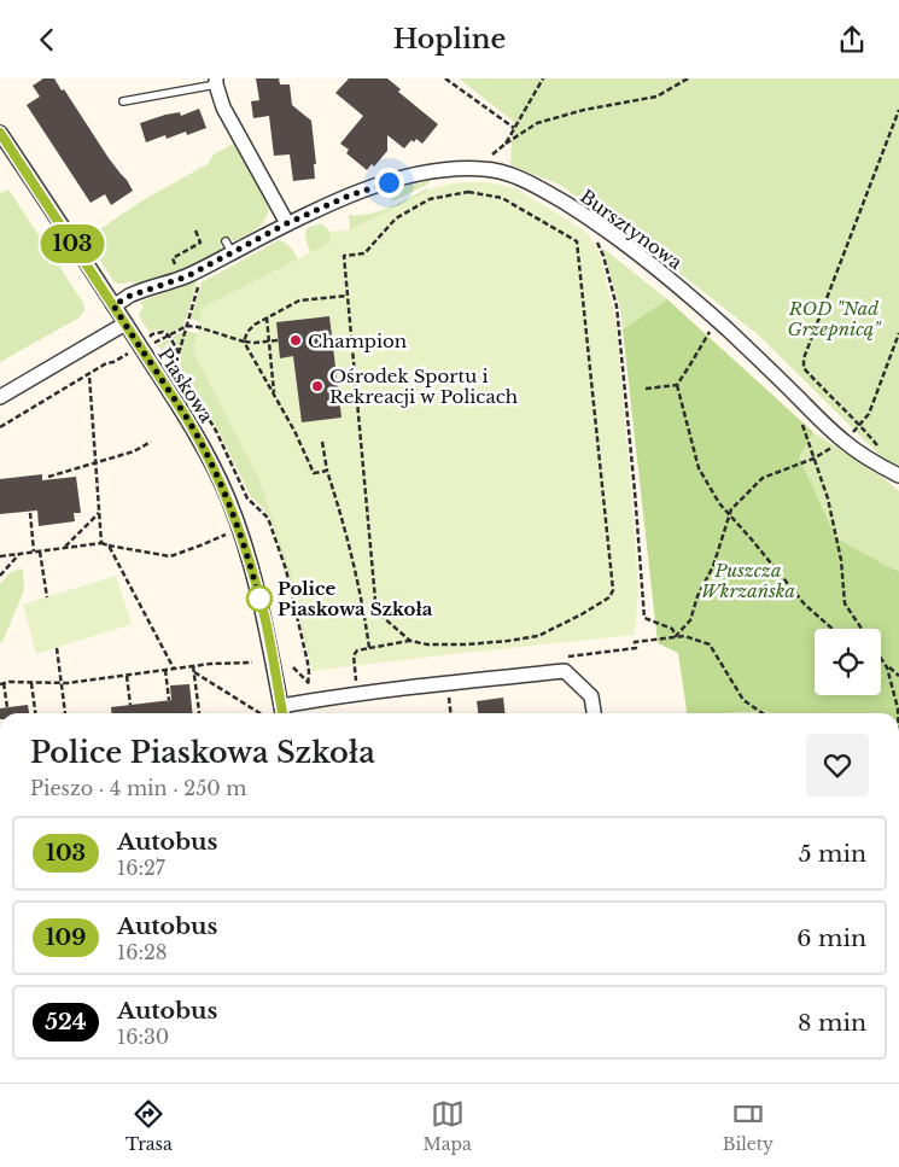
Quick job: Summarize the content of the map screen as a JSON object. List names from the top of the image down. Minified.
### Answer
{"streets":{"street":["Bursztynowa","Piaskowa"]},"crossings":[["Bursztynowa","Piaskowa"]],"parks":["ROD \"Nad Grzepnicą\"","Puszcza Wkrzańska"],"places":["Champion","Ośrodek Sportu i Rekreacji w Policach","Police Piaskowa Szkoła"],"lines":["bus line 103"],"page":{"header":"Hopline","on_map":"103","heading":["Police Piaskowa Szkoła","Pieszo · 4 min · 250 m"],"list":[{"mark":"103","name":"Autobus","note":"16:27","value":"5 min"},{"mark":"109","name":"Autobus","note":"16:28","value":"6 min"},{"mark":"524","name":"Autobus","note":"16:30","value":"8 min"}],"tabs":["Trasa","Mapa","Bilety"]}}
